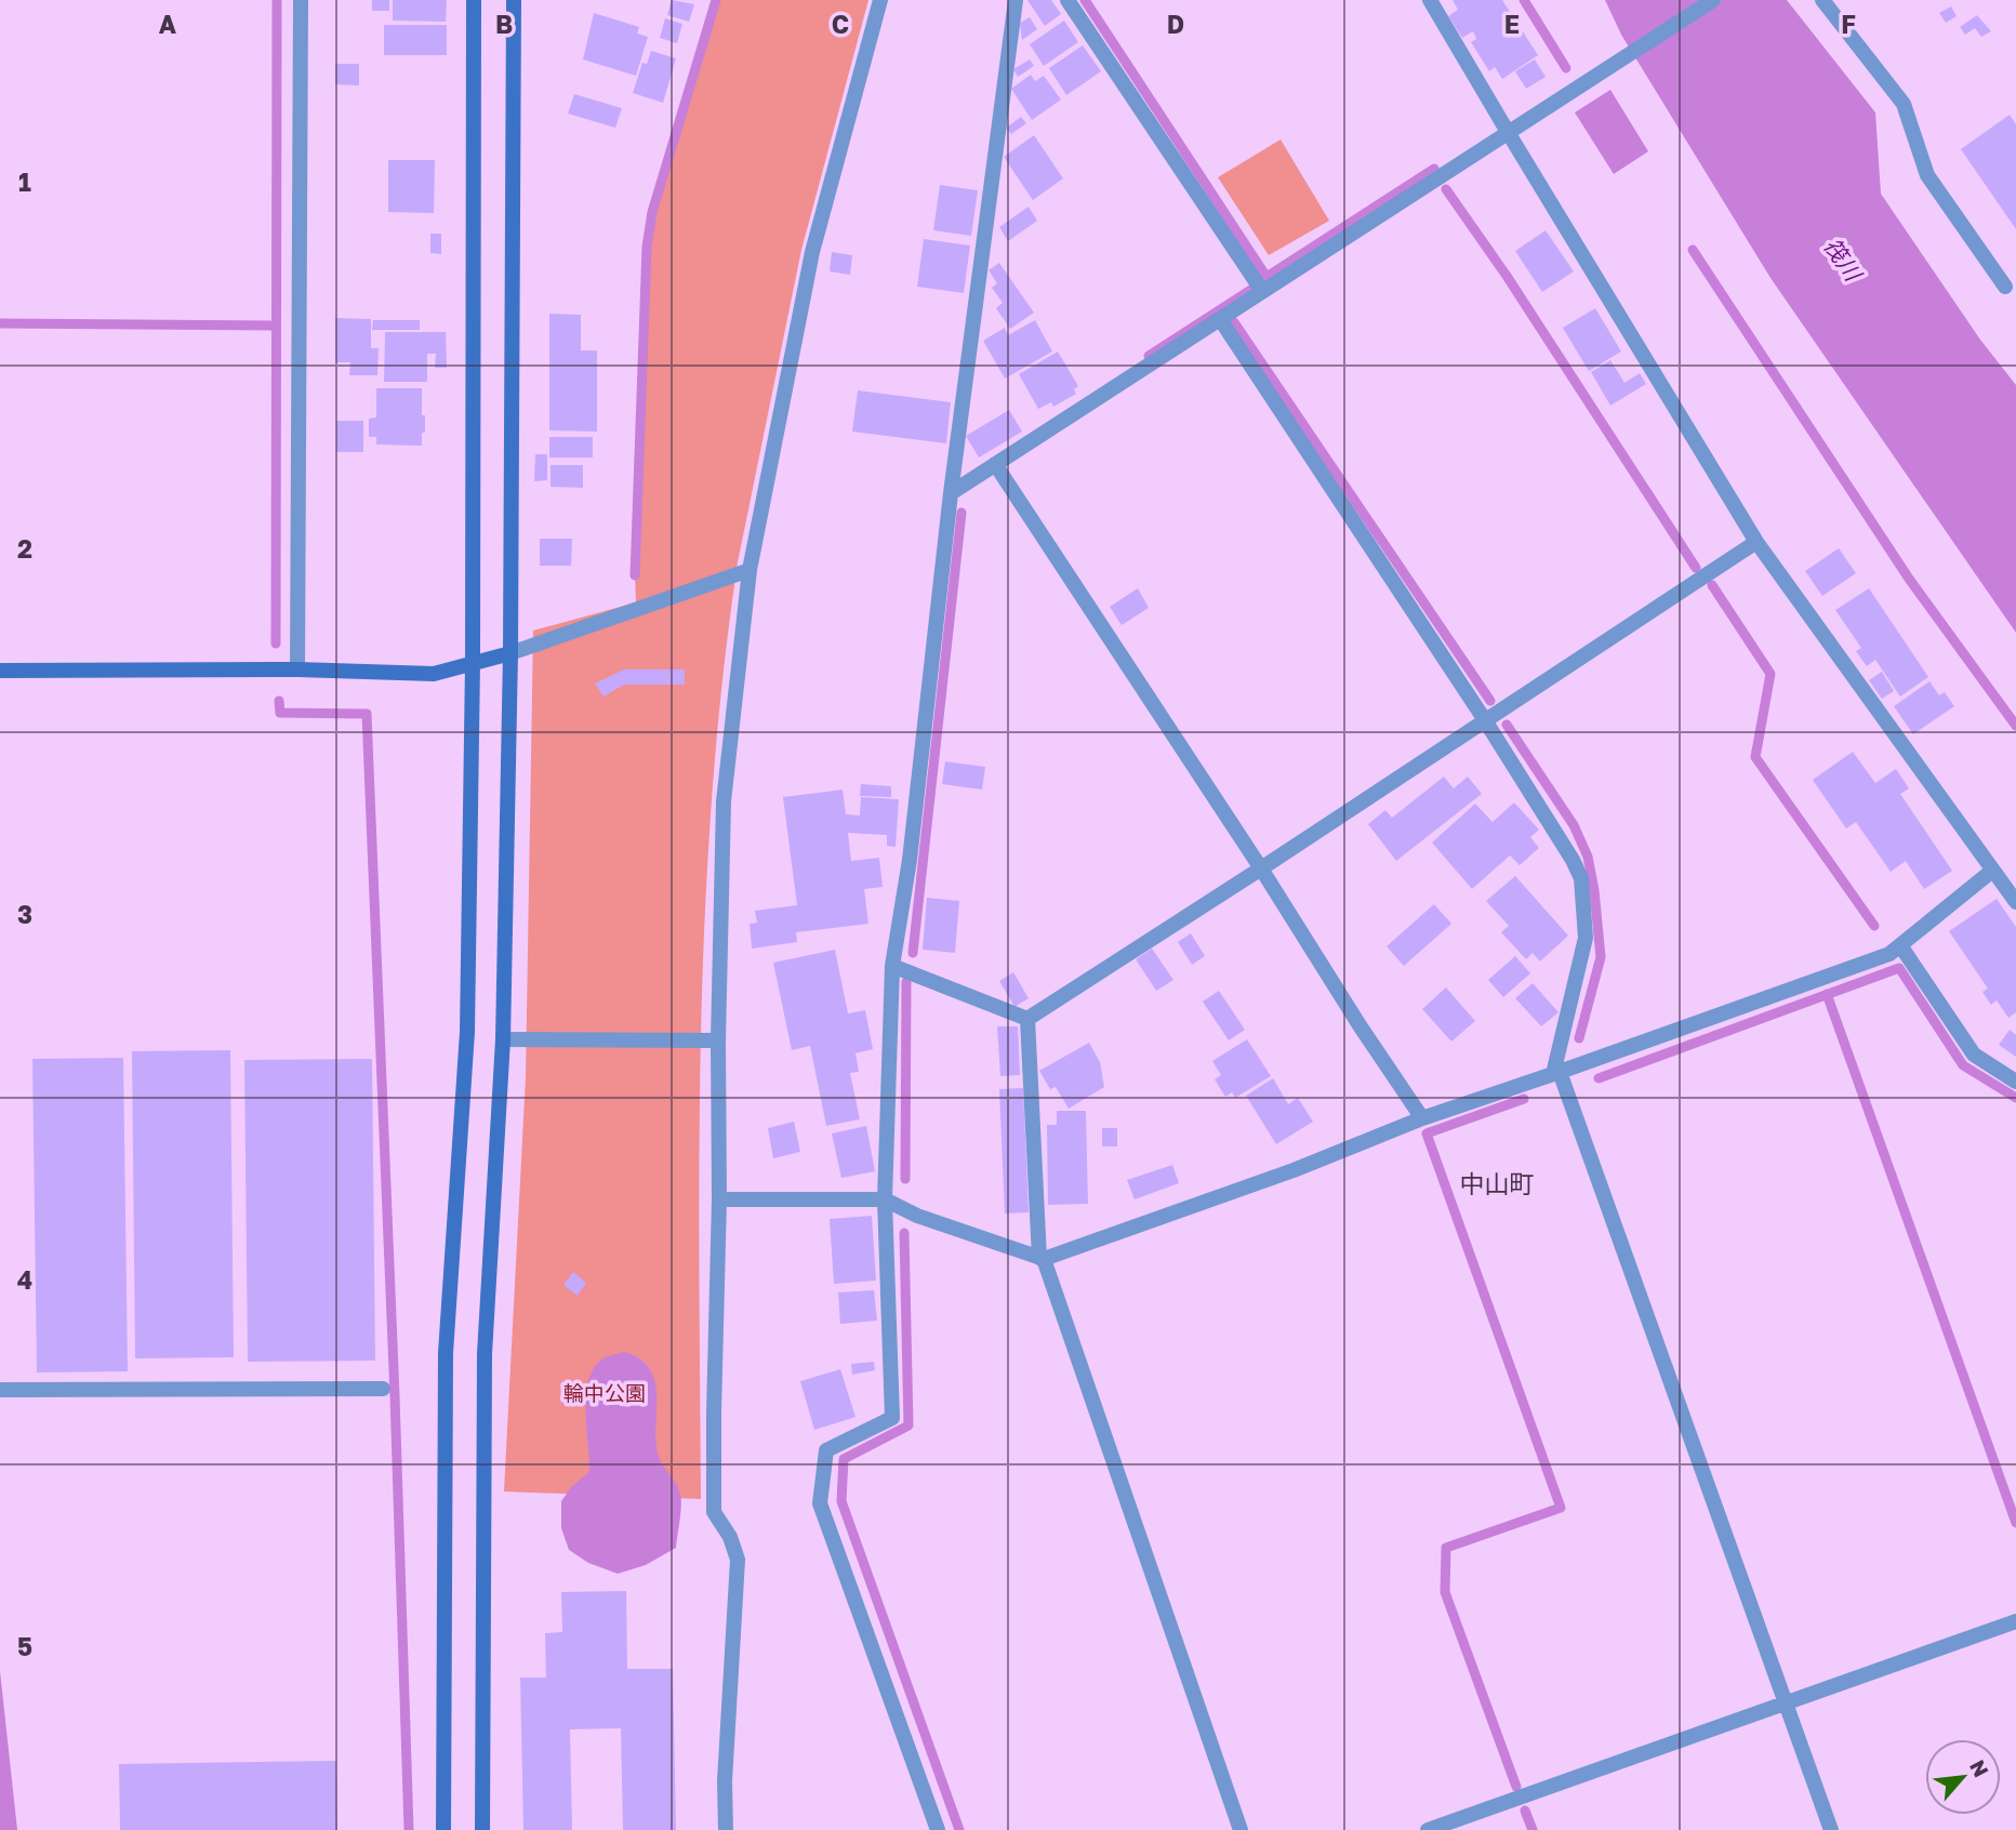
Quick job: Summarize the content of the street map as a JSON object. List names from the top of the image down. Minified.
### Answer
{"districts":["中山町"],"water":["筏川"],"parks":["輪中公園"],"north":"top right","grid":{"columns":["A","B","C","D","E","F"],"rows":["1","2","3","4","5"]}}
